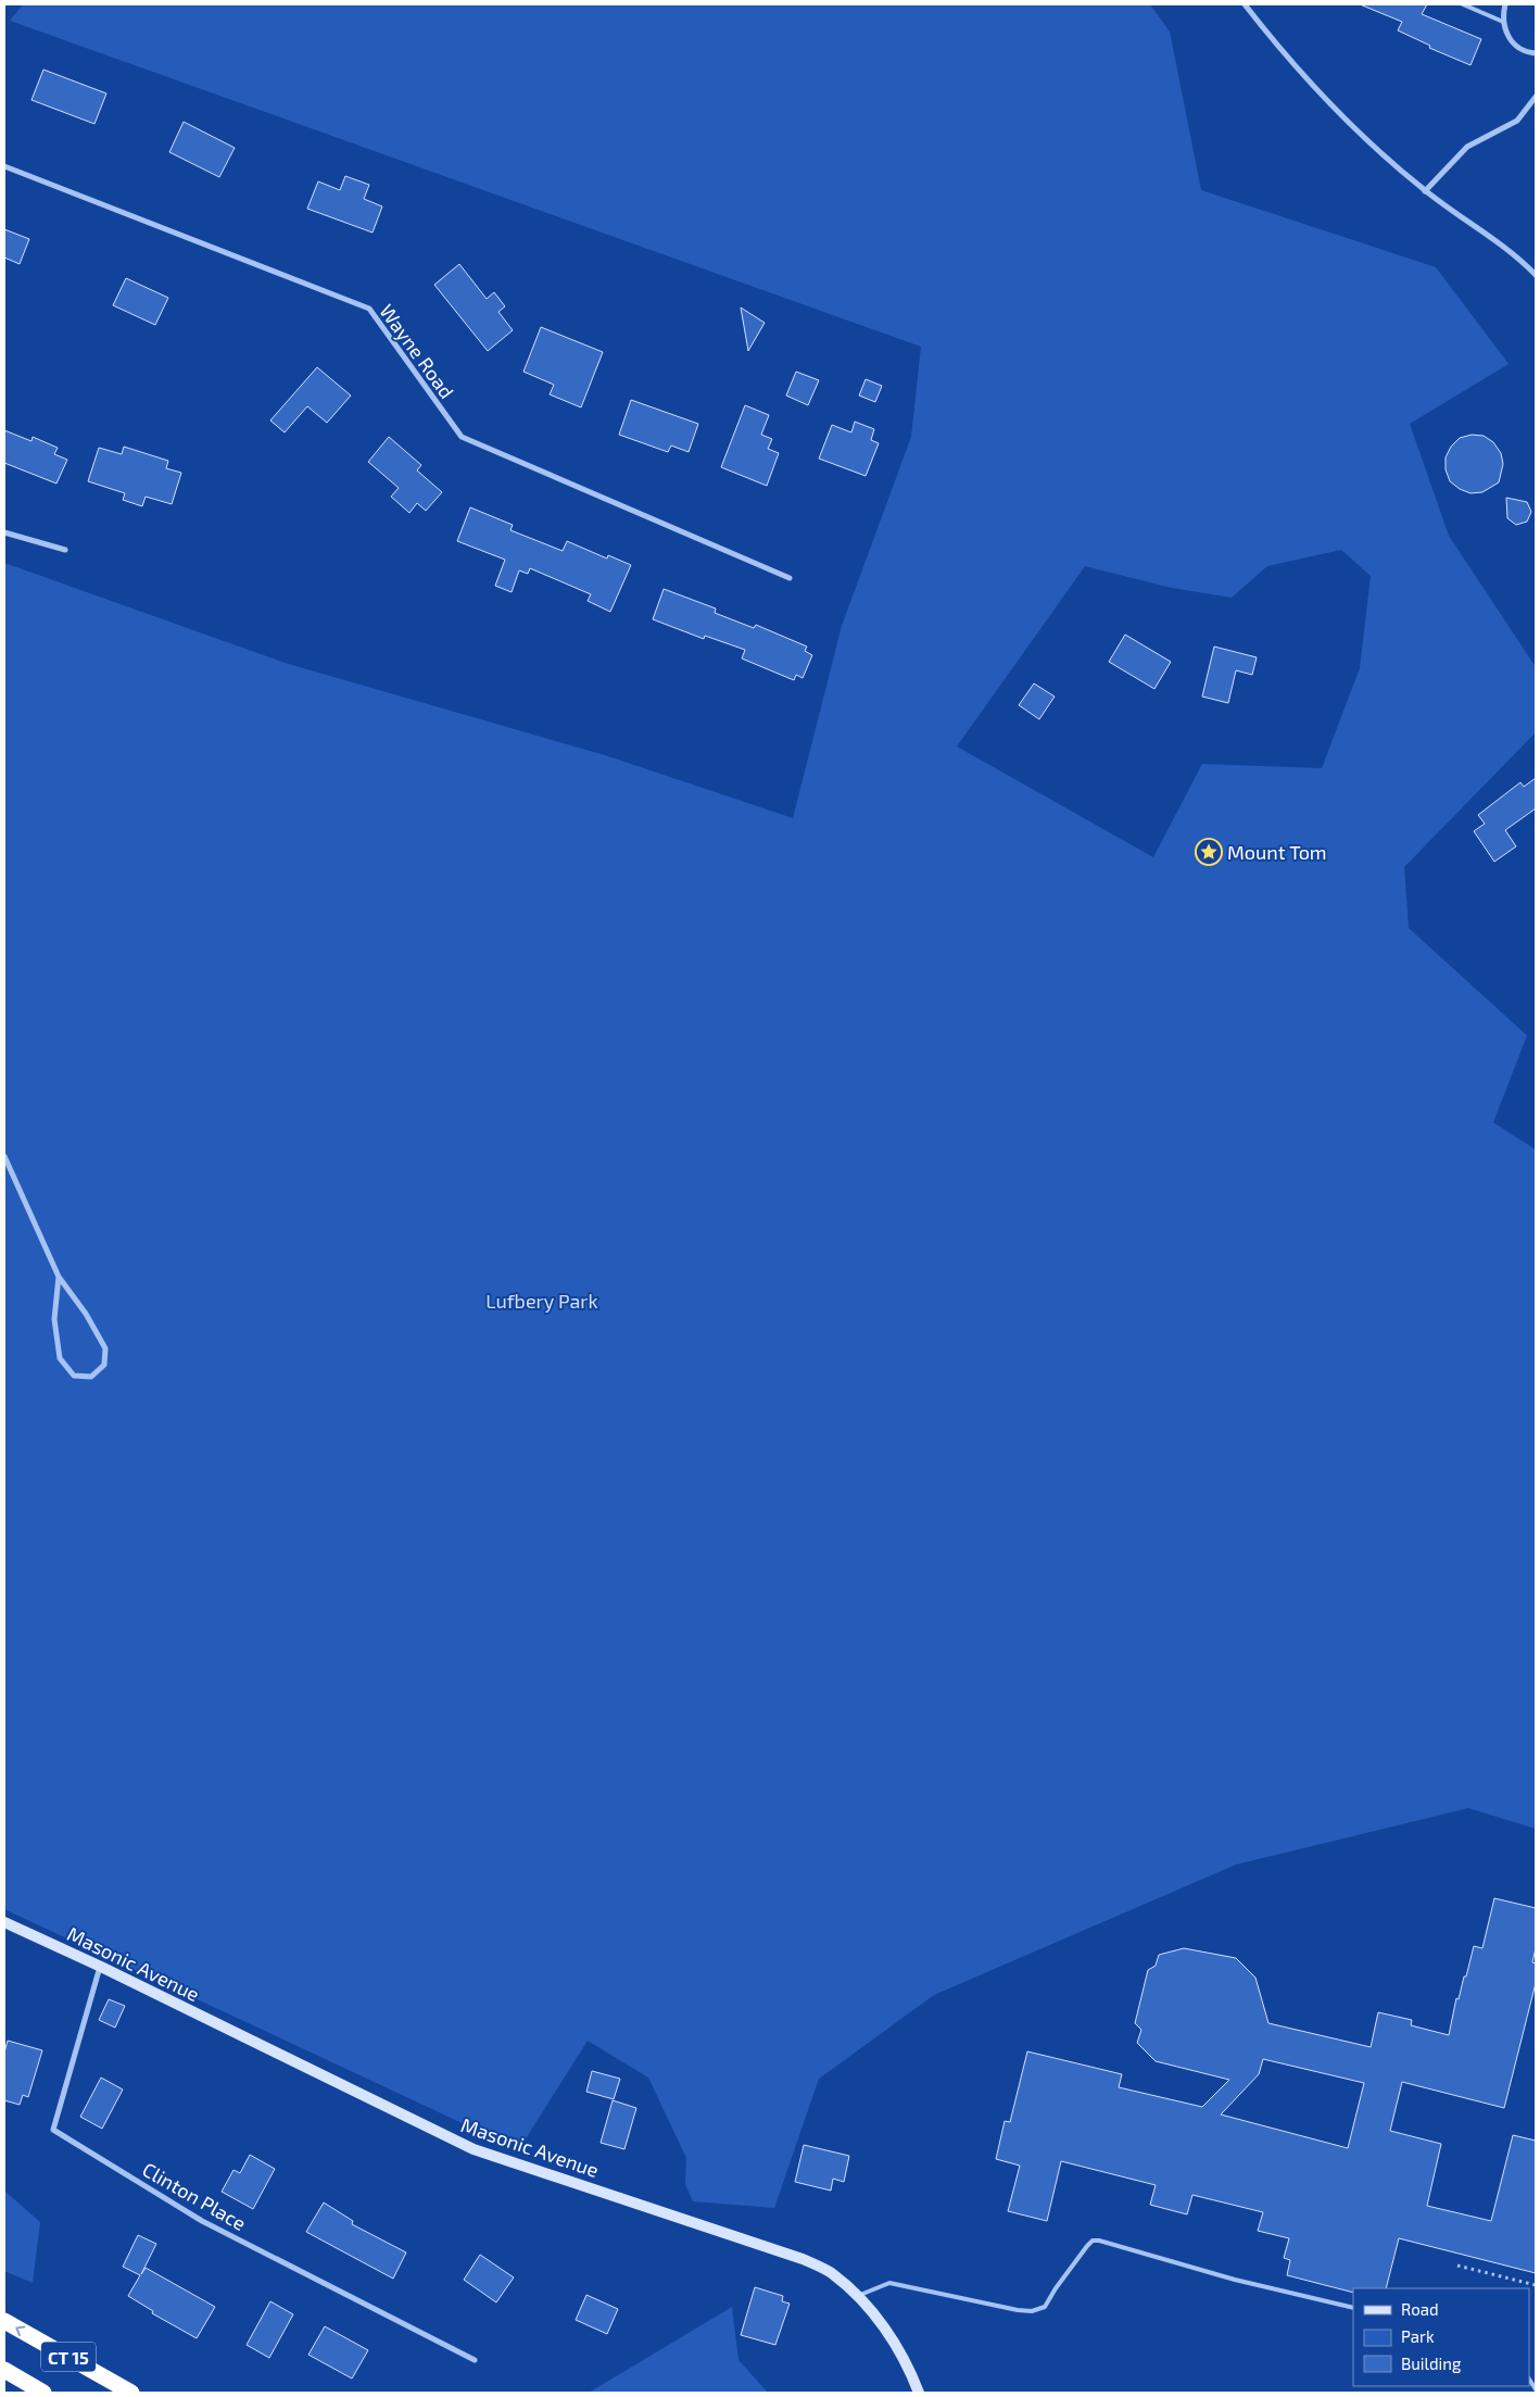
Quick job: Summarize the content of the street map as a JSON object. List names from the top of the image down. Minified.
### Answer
{"streets":{"highway":["CT 15"],"main road":["Masonic Avenue"],"street":["Wayne Road","Clinton Place"]},"crossings":[["Masonic Avenue","Clinton Place"]],"parks":["Lufbery Park"],"places":{"place":["Mount Tom"]},"legend":["Road","Park","Building"]}
